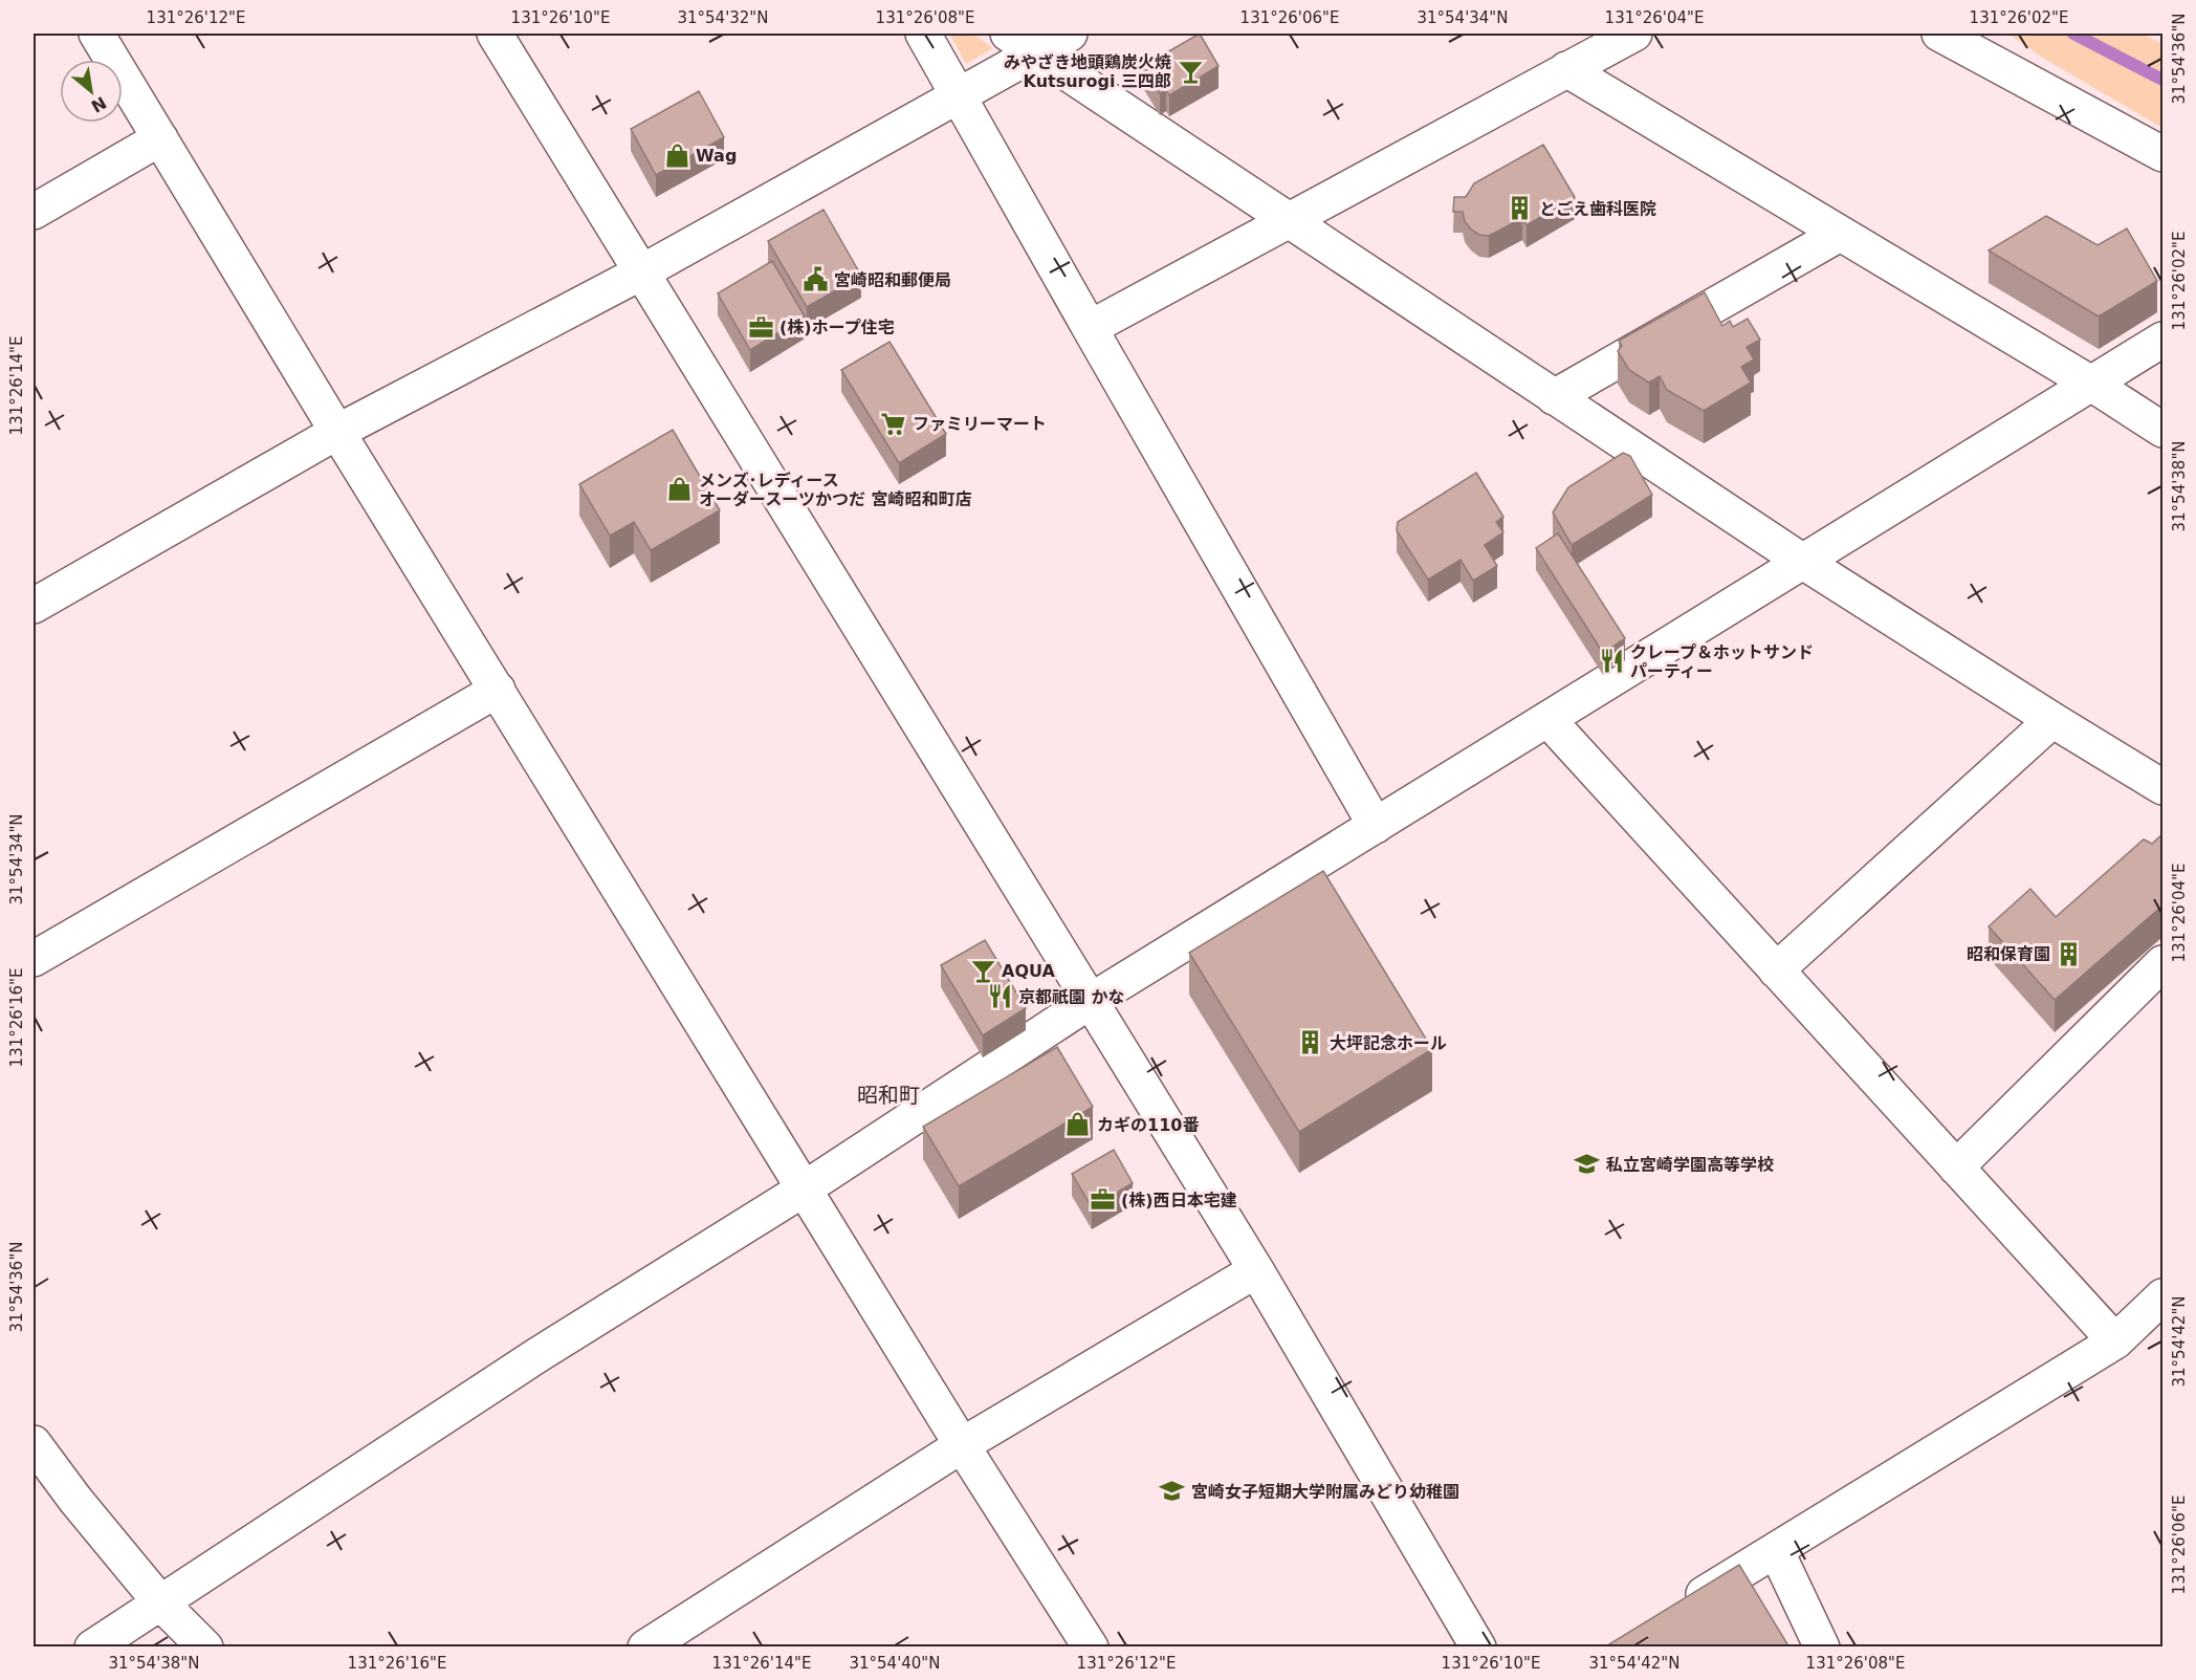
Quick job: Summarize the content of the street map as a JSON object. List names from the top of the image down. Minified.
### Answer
{"districts":["昭和町"],"places":{"bar":["みやざき地頭鶏炭火焼 Kutsurogi 三四郎","AQUA"],"shop":["Wag","メンズ･レディース オーダースーツかつだ 宮崎昭和町店","カギの110番"],"building":["とごえ歯科医院","昭和保育園","大坪記念ホール"],"public building":["宮崎昭和郵便局"],"office":["(株)ホープ住宅","(株)西日本宅建"],"supermarket":["ファミリーマート"],"restaurant":["クレープ＆ホットサンド パーティー","京都祇園 かな"],"school or university":["私立宮崎学園高等学校","宮崎女子短期大学附属みどり幼稚園"]},"north":"bottom right","coordinates":["131°26'12\"E","131°26'10\"E","31°54'32\"N","131°26'08\"E","131°26'06\"E","31°54'34\"N","131°26'04\"E","131°26'02\"E","31°54'36\"N","131°26'14\"E","31°54'38\"N","131°26'16\"E","31°54'42\"N","31°54'40\"N"]}
